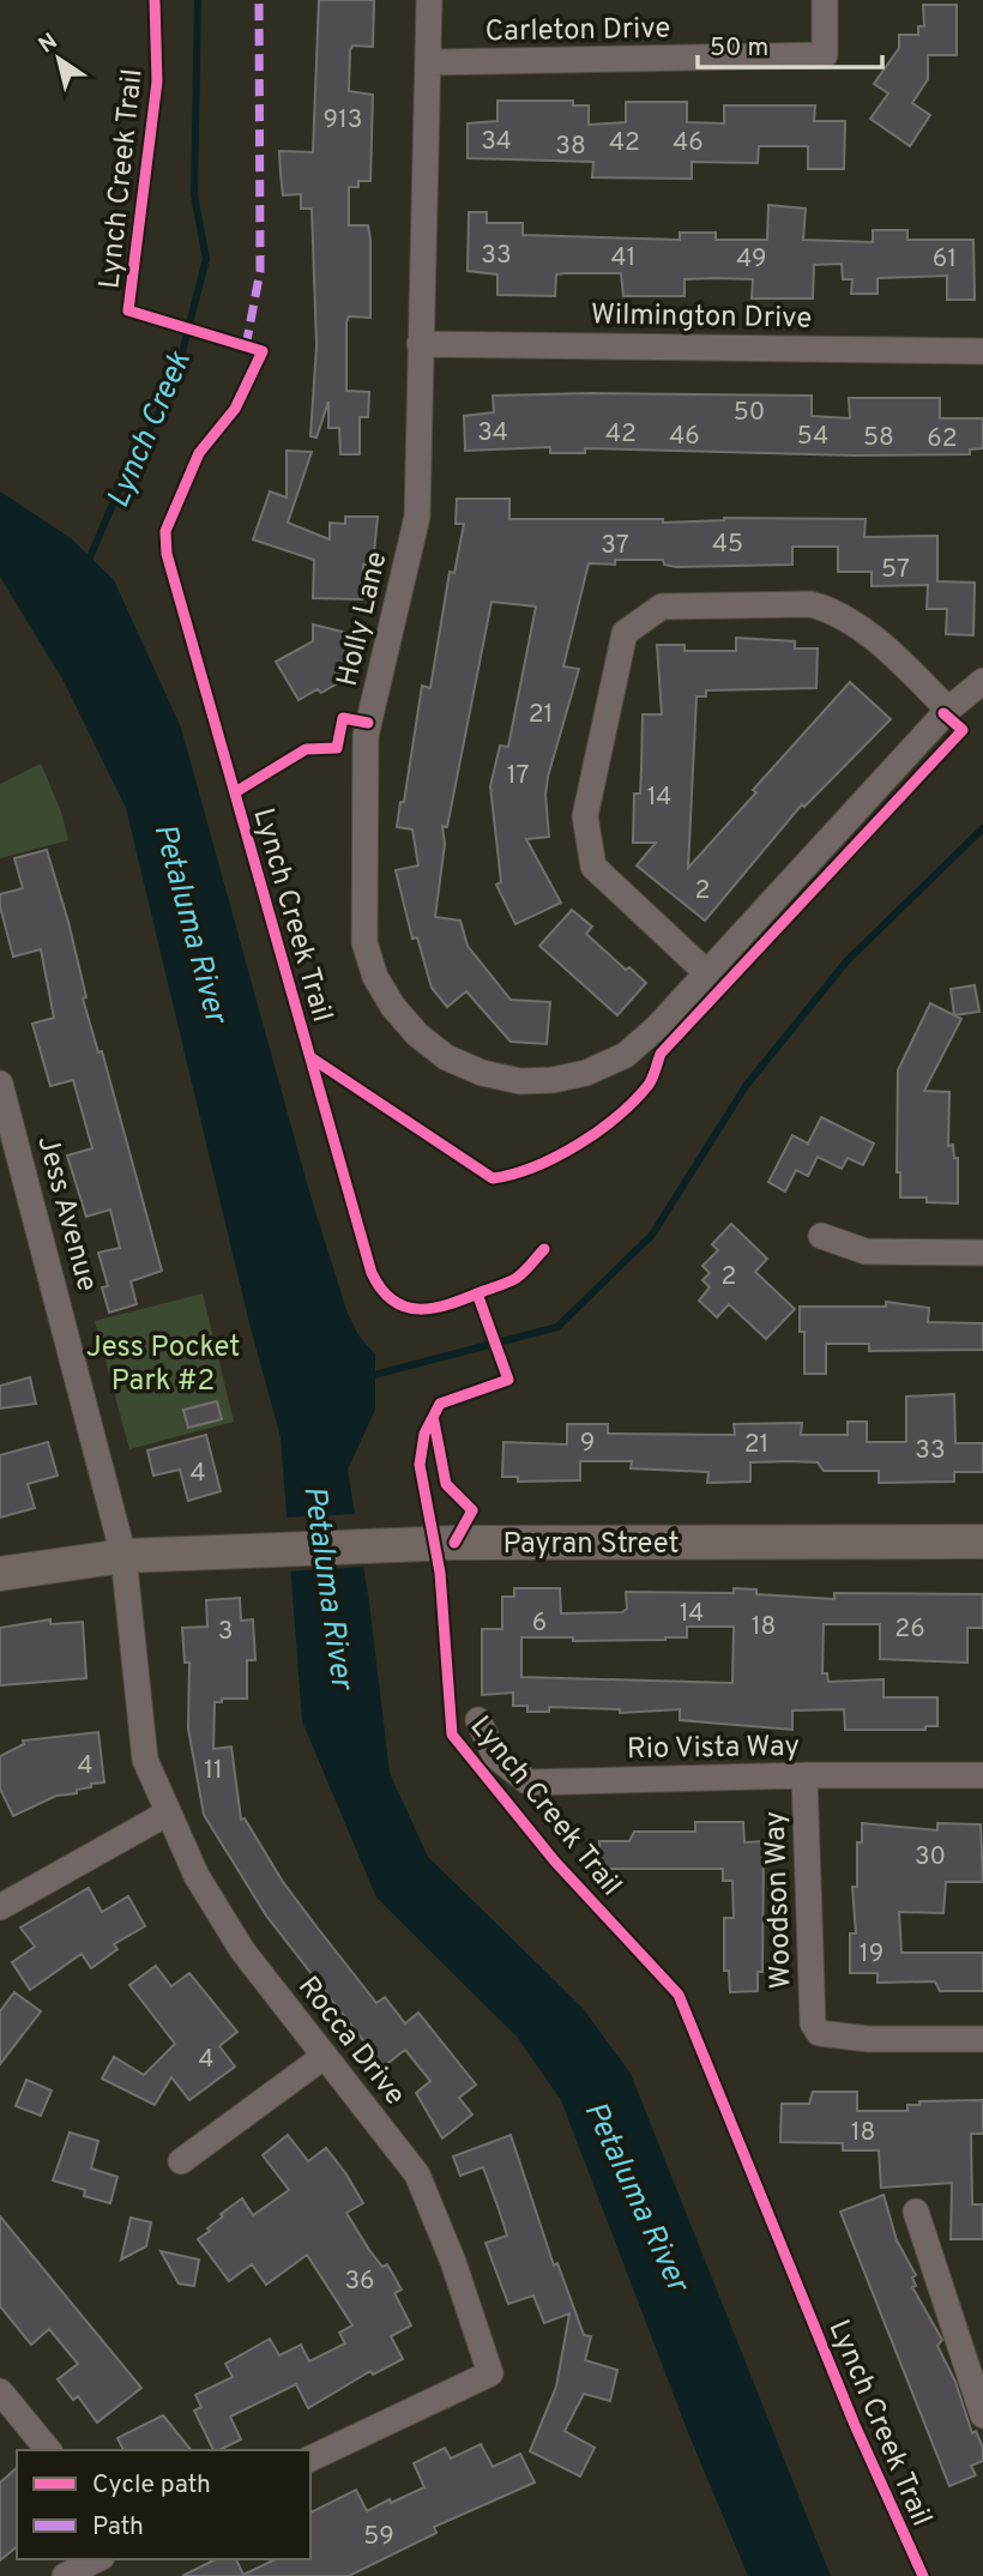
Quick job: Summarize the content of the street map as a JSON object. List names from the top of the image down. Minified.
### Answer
{"streets":{"main road":["Payran Street"],"street":["Carleton Drive","Wilmington Drive","Holly Lane","Jess Avenue","Rio Vista Way","Woodson Way","Rocca Drive"],"cycle path":["Lynch Creek Trail"]},"crossings":[["Carleton Drive","Holly Lane"],["Wilmington Drive","Holly Lane"],["Jess Avenue","Payran Street"],["Jess Avenue","Rocca Drive"],["Payran Street","Rocca Drive"],["Rio Vista Way","Woodson Way"]],"water":["Lynch Creek","Petaluma River"],"parks":["Jess Pocket Park #2"],"house_numbers":["913","34","42","46","38","33","41","49","61","50","34","42","46","54","58","62","45","37","57","21","17","14","2","2","9","21","33","4","14","6","18","26","3","4","11","30","19","4","18","36","59"],"legend":["Cycle path","Path"],"scale_bar":"50 m","north":"top left"}
